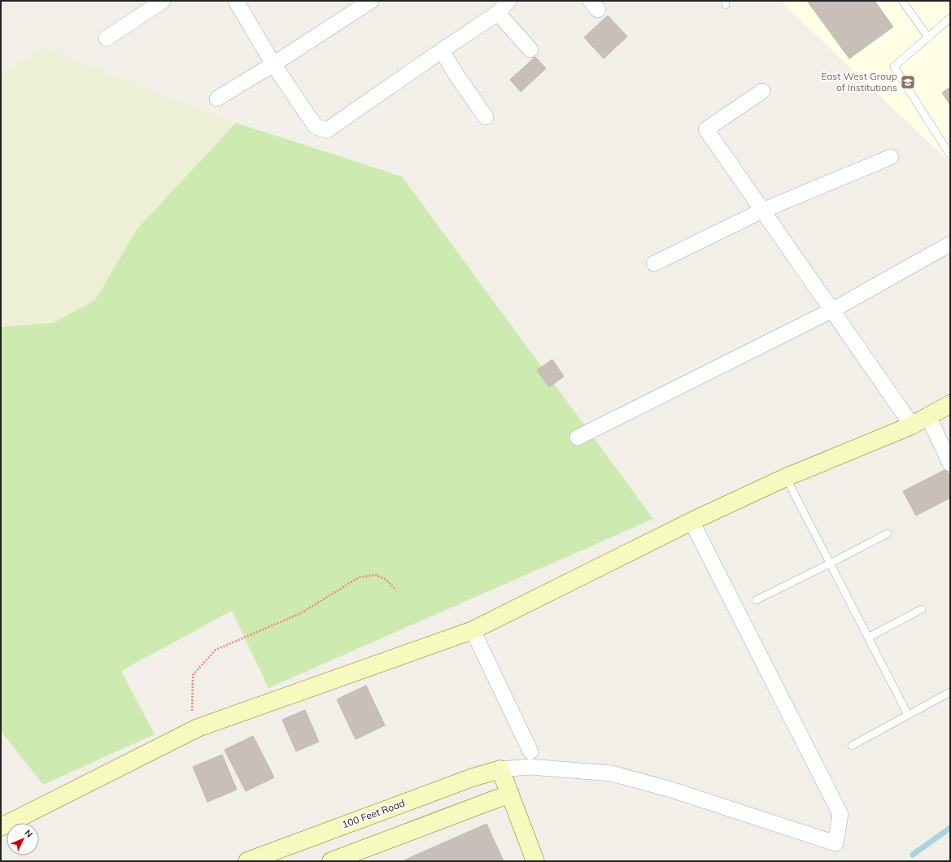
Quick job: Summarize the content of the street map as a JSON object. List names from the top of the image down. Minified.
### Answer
{"streets":{"street":["100 Feet Road"]},"places":{"school or university":["East West Group of Institutions"]},"north":"top right"}
